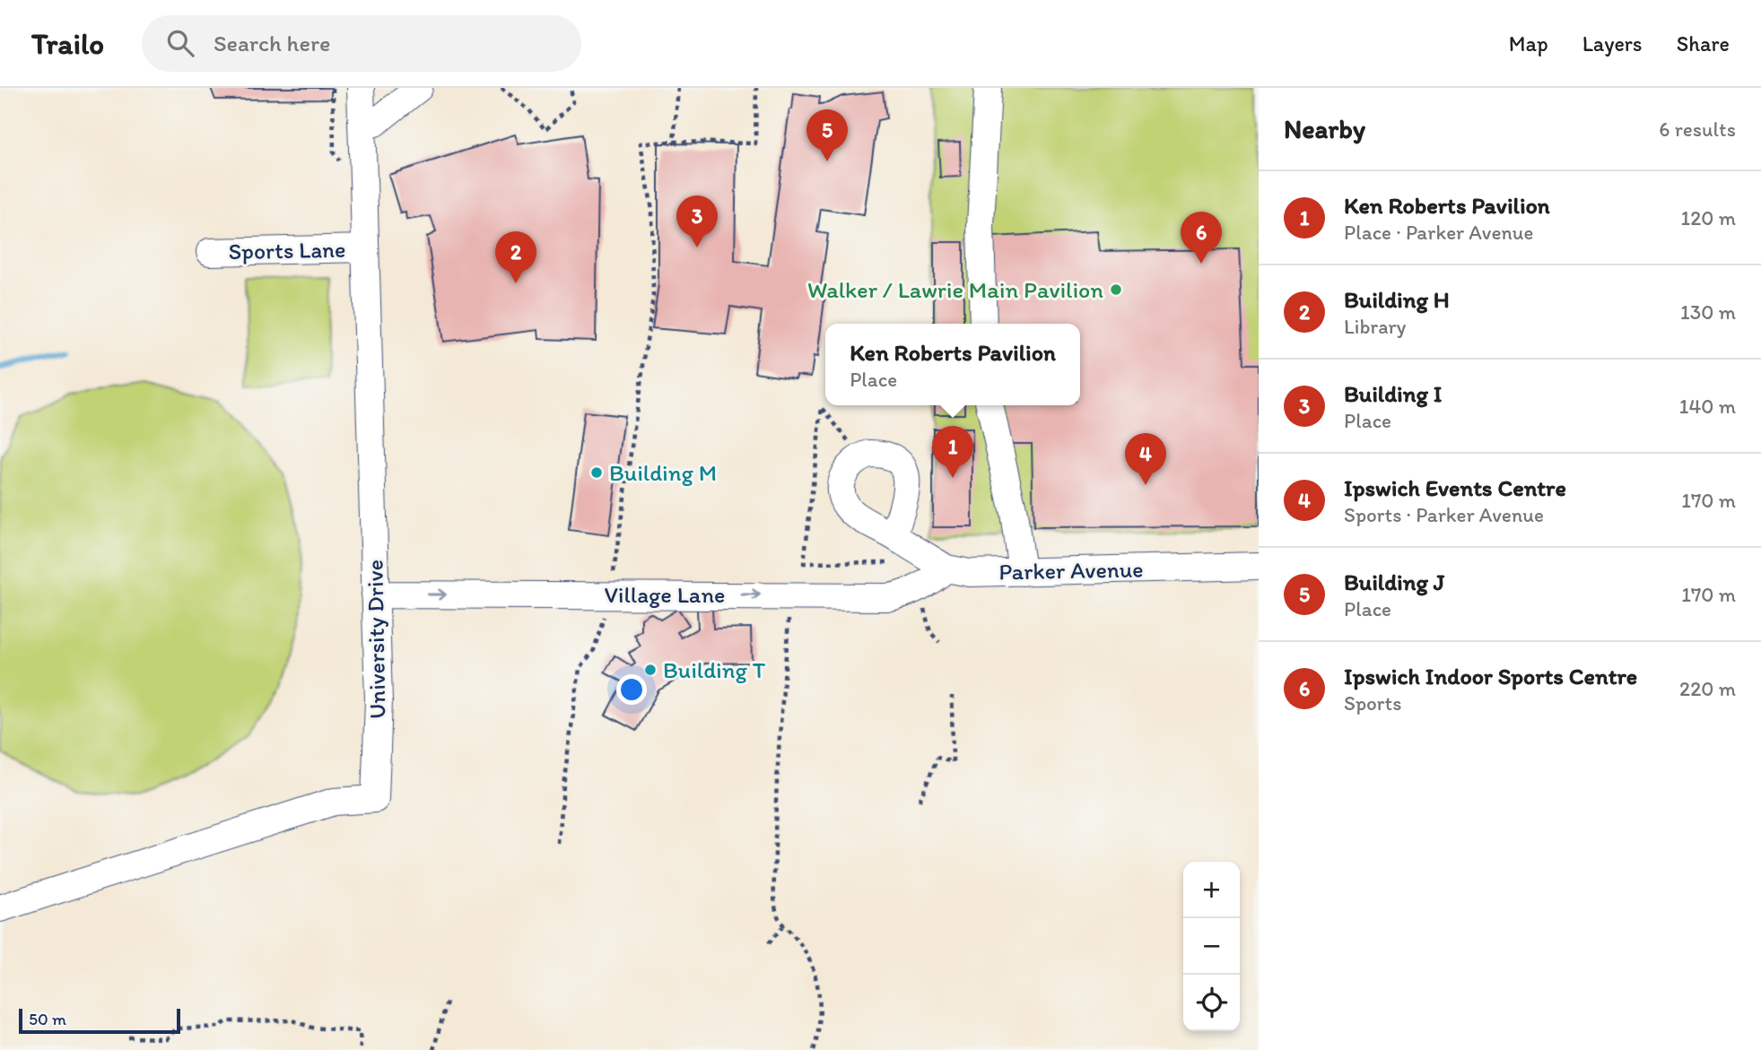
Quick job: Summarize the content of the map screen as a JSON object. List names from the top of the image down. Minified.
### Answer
{"streets":{"street":["Sports Lane","Parker Avenue","Village Lane","University Drive"]},"crossings":[["Sports Lane","University Drive"],["Parker Avenue","Village Lane"],["Village Lane","University Drive"]],"one_way":["Village Lane"],"places":["Walker / Lawrie Main Pavilion","Building M","Building T"],"scale_bar":"50 m","page":{"header":"Trailo","search":"Search here","nav":["Map","Layers","Share"],"heading":["Nearby","6 results"],"pins":["5","3","6","2","1","4"],"list":[{"mark":"1","name":"Ken Roberts Pavilion","note":"Place · Parker Avenue","value":"120 m"},{"mark":"2","name":"Building H","note":"Library","value":"130 m"},{"mark":"3","name":"Building I","note":"Place","value":"140 m"},{"mark":"4","name":"Ipswich Events Centre","note":"Sports · Parker Avenue","value":"170 m"},{"mark":"5","name":"Building J","note":"Place","value":"170 m"},{"mark":"6","name":"Ipswich Indoor Sports Centre","note":"Sports","value":"220 m"}],"popup":["Ken Roberts Pavilion","Place"],"map_buttons":["+","−"],"scale":"50 m"}}
